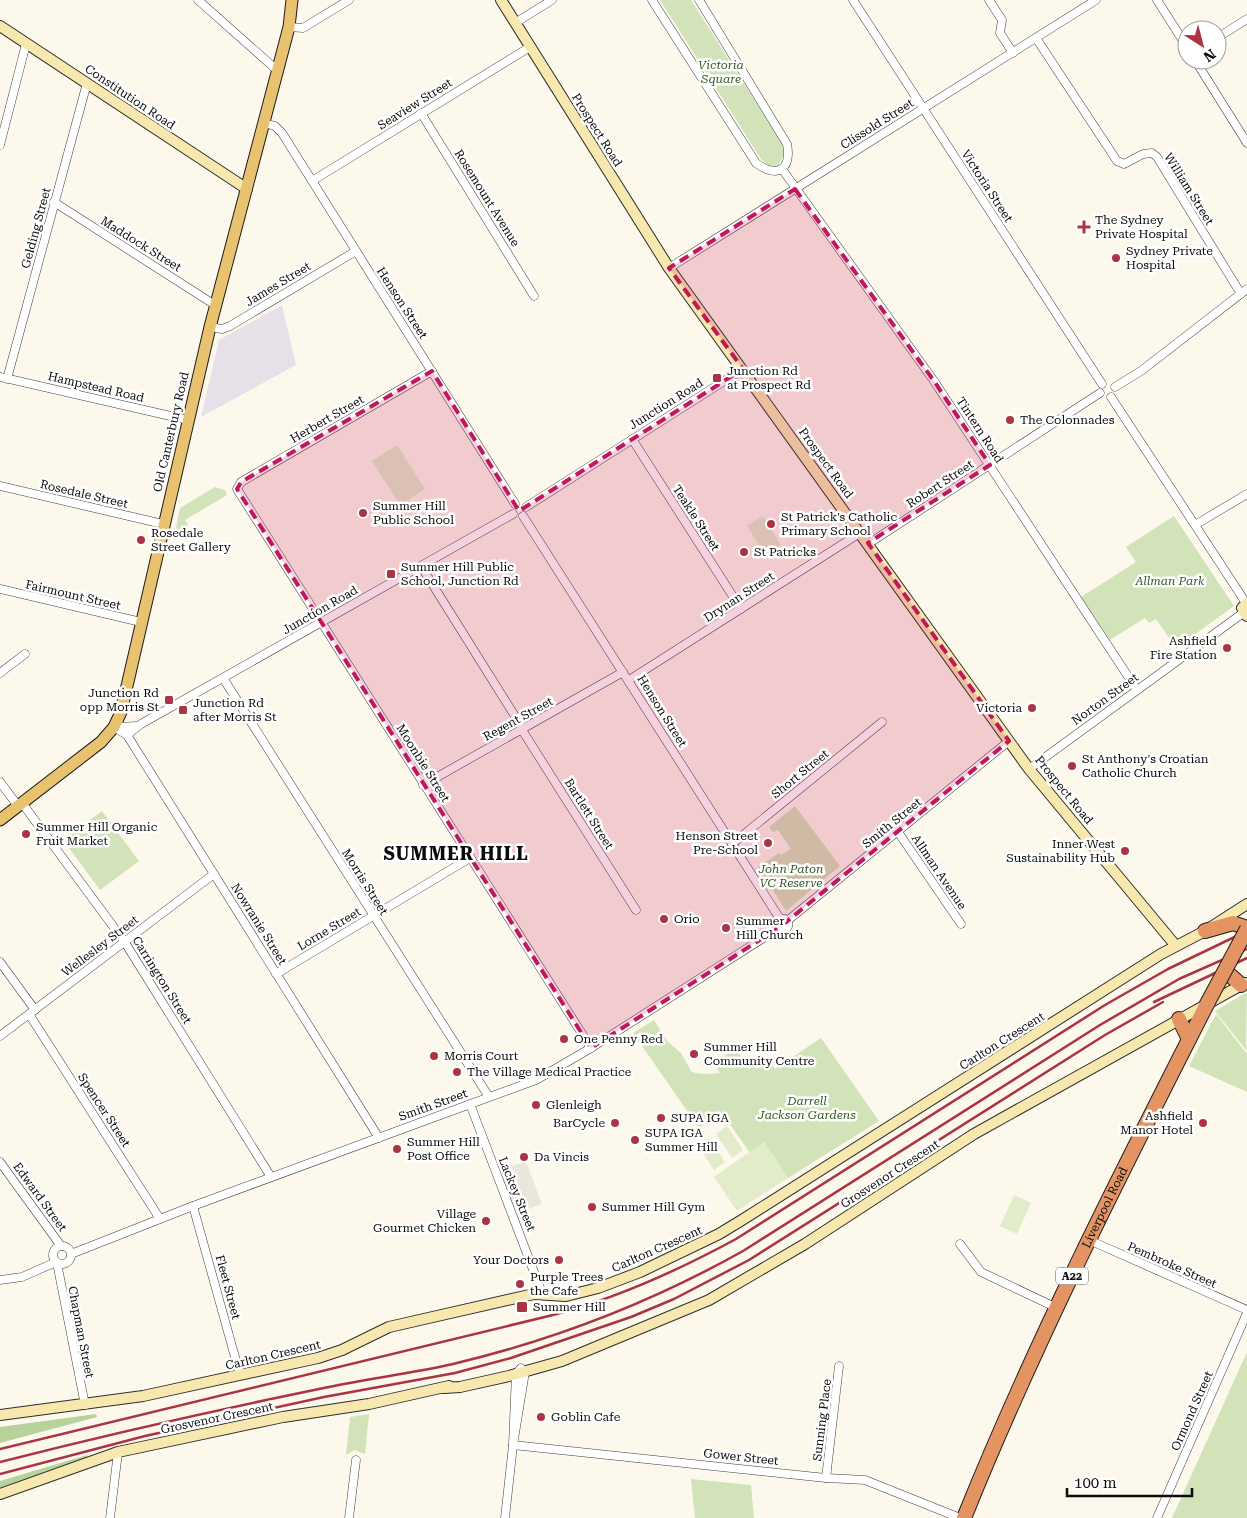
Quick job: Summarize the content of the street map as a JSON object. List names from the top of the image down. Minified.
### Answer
{"streets":{"highway":["Liverpool Road","A22"],"main road":["Old Canterbury Road"],"street":["Constitution Road","Seaview Street","Clissold Street","Prospect Road","Victoria Street","William Street","Rosemount Avenue","Gelding Street","Maddock Street","James Street","Henson Street","Hampstead Road","Junction Road","Herbert Street","Tintern Road","Robert Street","Rosedale Street","Teakle Street","Fairmount Street","Drynan Street","Norton Street","Regent Street","Moonbie Street","Short Street","Bartlett Street","Smith Street","Allman Avenue","Morris Street","Nowranie Street","Lorne Street","Wellesley Street","Carrington Street","Carlton Crescent","Spencer Street","Grosvenor Crescent","Lackey Street","Edward Street","Pembroke Street","Fleet Street","Chapman Street","Ormond Street","Sunning Place","Gower Street"]},"crossings":[["Constitution Road","Gelding Street"],["Constitution Road","Old Canterbury Road"],["Seaview Street","Prospect Road"],["Seaview Street","Rosemount Avenue"],["Seaview Street","Henson Street"],["Clissold Street","Prospect Road"],["Clissold Street","Victoria Street"],["Clissold Street","William Street"],["Clissold Street","Tintern Road"],["Prospect Road","Junction Road"],["Prospect Road","Robert Street"],["Prospect Road","Drynan Street"],["Prospect Road","Norton Street"],["Prospect Road","Smith Street"],["Prospect Road","Carlton Crescent"],["Victoria Street","Robert Street"],["Gelding Street","Maddock Street"],["Gelding Street","Hampstead Road"],["Maddock Street","Old Canterbury Road"],["James Street","Henson Street"],["James Street","Old Canterbury Road"],["Henson Street","Junction Road"],["Henson Street","Herbert Street"],["Henson Street","Old Canterbury Road"],["Henson Street","Drynan Street"],["Henson Street","Regent Street"],["Henson Street","Short Street"],["Henson Street","Smith Street"],["Hampstead Road","Old Canterbury Road"],["Junction Road","Old Canterbury Road"],["Junction Road","Teakle Street"],["Junction Road","Moonbie Street"],["Junction Road","Bartlett Street"],["Junction Road","Morris Street"],["Junction Road","Nowranie Street"],["Herbert Street","Moonbie Street"],["Tintern Road","Robert Street"],["Tintern Road","Norton Street"],["Old Canterbury Road","Rosedale Street"],["Old Canterbury Road","Fairmount Street"],["Old Canterbury Road","Nowranie Street"],["Old Canterbury Road","Carrington Street"],["Teakle Street","Drynan Street"],["Regent Street","Moonbie Street"],["Regent Street","Bartlett Street"],["Moonbie Street","Smith Street"],["Moonbie Street","Lorne Street"],["Smith Street","Allman Avenue"],["Smith Street","Morris Street"],["Smith Street","Nowranie Street"],["Smith Street","Carrington Street"],["Smith Street","Spencer Street"],["Smith Street","Lackey Street"],["Smith Street","Edward Street"],["Smith Street","Fleet Street"],["Smith Street","Chapman Street"],["Morris Street","Lorne Street"],["Nowranie Street","Lorne Street"],["Nowranie Street","Wellesley Street"],["Wellesley Street","Carrington Street"],["Wellesley Street","Spencer Street"],["Carlton Crescent","Lackey Street"],["Carlton Crescent","Fleet Street"],["Carlton Crescent","Chapman Street"],["Grosvenor Crescent","Liverpool Road"],["Edward Street","Chapman Street"],["Liverpool Road","Pembroke Street"],["Pembroke Street","Ormond Street"],["Sunning Place","Gower Street"]],"districts":["SUMMER HILL"],"parks":["Victoria Square","Allman Park","John Paton VC Reserve","Darrell Jackson Gardens"],"places":{"health":["The Sydney Private Hospital"],"other":["Sydney Private Hospital","The Colonnades","Summer Hill Public School","St Patrick's Catholic Primary School","Rosedale Street Gallery","St Patricks","Ashfield Fire Station","Victoria","St Anthony's Croatian Catholic Church","Summer Hill Organic Fruit Market","Henson Street Pre-School","Inner West Sustainability Hub","Orio","Summer Hill Church","One Penny Red","Summer Hill Community Centre","Morris Court","The Village Medical Practice","Glenleigh","SUPA IGA","BarCycle","Ashfield Manor Hotel","SUPA IGA Summer Hill","Summer Hill Post Office","Da Vincis","Summer Hill Gym","Village Gourmet Chicken","Your Doctors","Purple Trees the Cafe","Goblin Cafe"],"transit":["Junction Rd at Prospect Rd","Summer Hill Public School, Junction Rd","Junction Rd opp Morris St","Junction Rd after Morris St","Summer Hill"]},"scale_bar":"100 m","north":"bottom right"}
